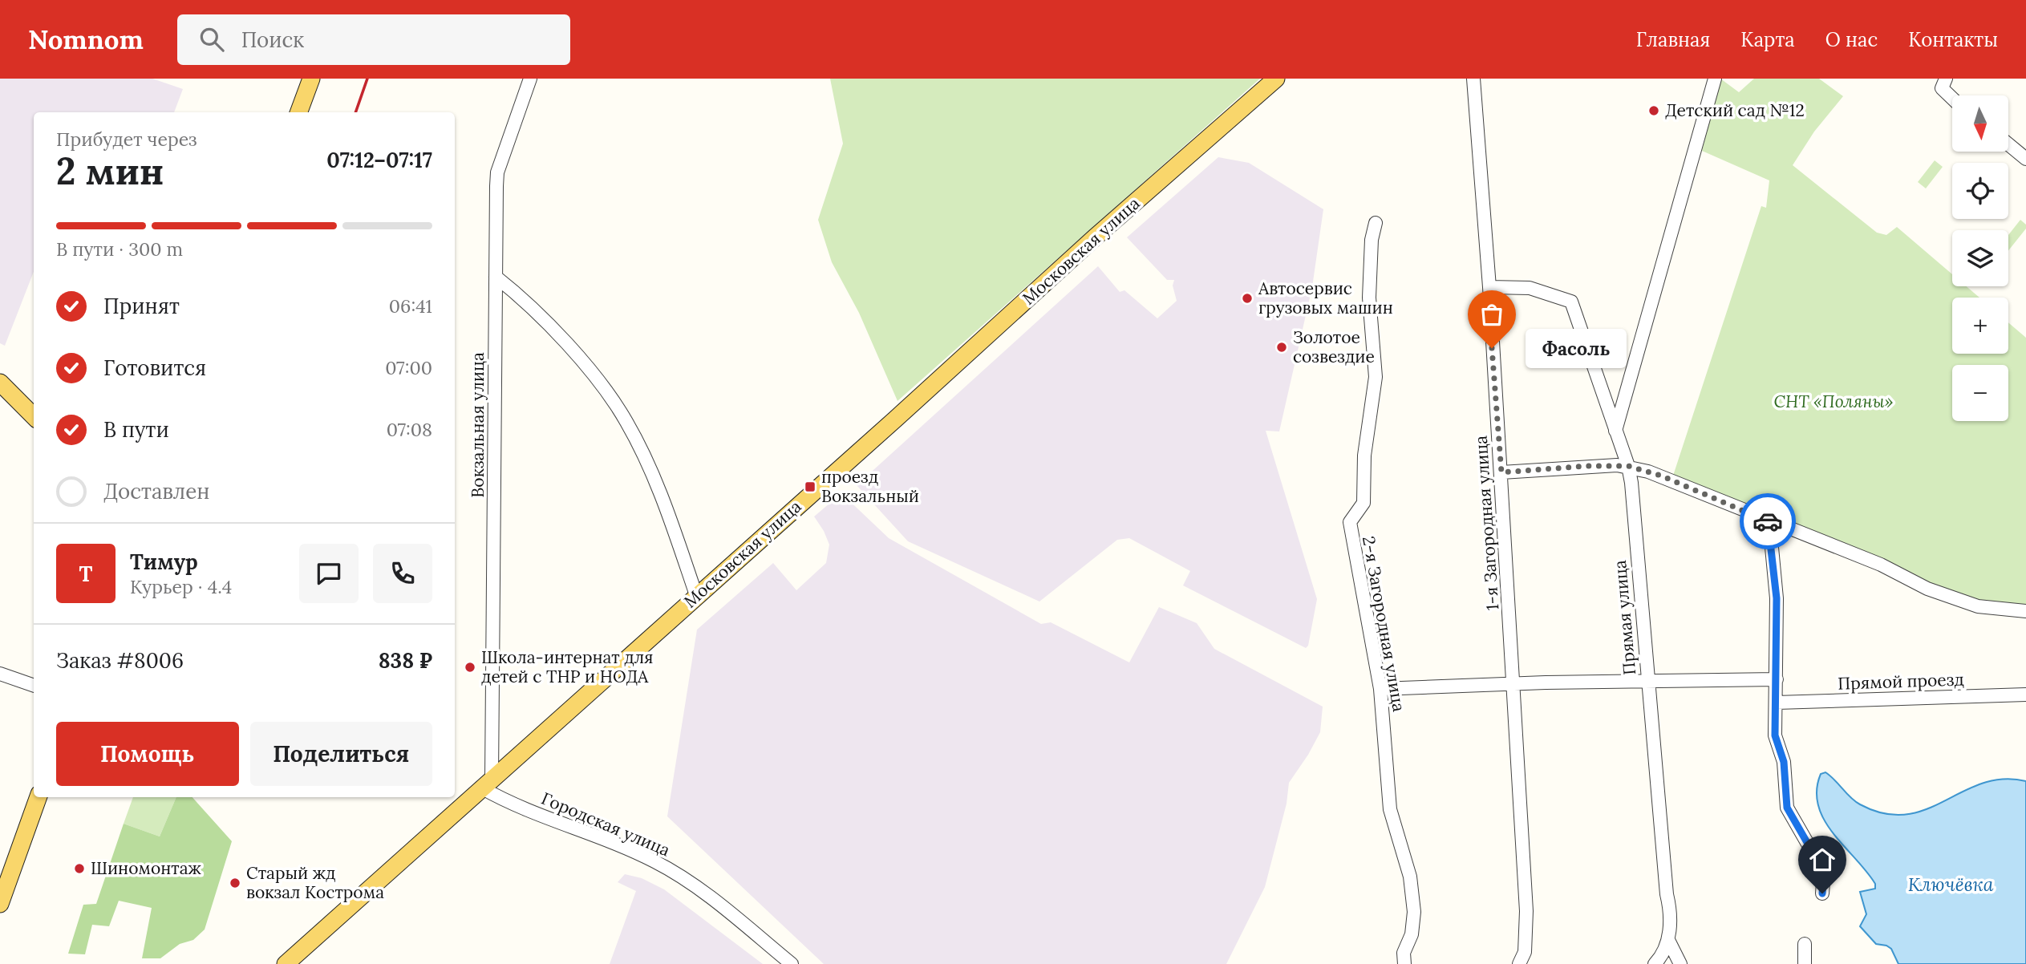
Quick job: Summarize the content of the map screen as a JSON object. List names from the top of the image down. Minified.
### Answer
{"streets":{"main road":["Московская улица"],"street":["Вокзальная улица","1-я Загородная улица","Прямая улица","2-я Загородная улица","Прямой проезд","Городская улица"]},"crossings":[["Московская улица","Вокзальная улица"],["Московская улица","Городская улица"],["Вокзальная улица","Городская улица"],["1-я Загородная улица","Прямая улица"]],"water":["Ключёвка"],"parks":["СНТ «Поляны»"],"places":{"other":["Детский сад №12","Автосервис грузовых машин","Золотое созвездие","Фасоль","Школа-интернат для детей с ТНР и НОДА","Шиномонтаж","Старый жд вокзал Кострома"],"transit":["проезд Вокзальный"]},"north":"bottom","page":{"header":"Nomnom","search":"Поиск","nav":["Главная","Карта","О нас","Контакты"],"map_buttons":["+","−"],"heading":["2 мин","Прибудет через","07:12–07:17"],"panel":["Тимур","Курьер · 4.4","Заказ #8006","838 ₽"],"bar":"В пути · 300 m","list":[["Принят","06:41"],["Готовится","07:00"],["В пути","07:08"],"Доставлен"],"bubble":"Фасоль","round":"Т","buttons":["Помощь","Поделиться"]}}
